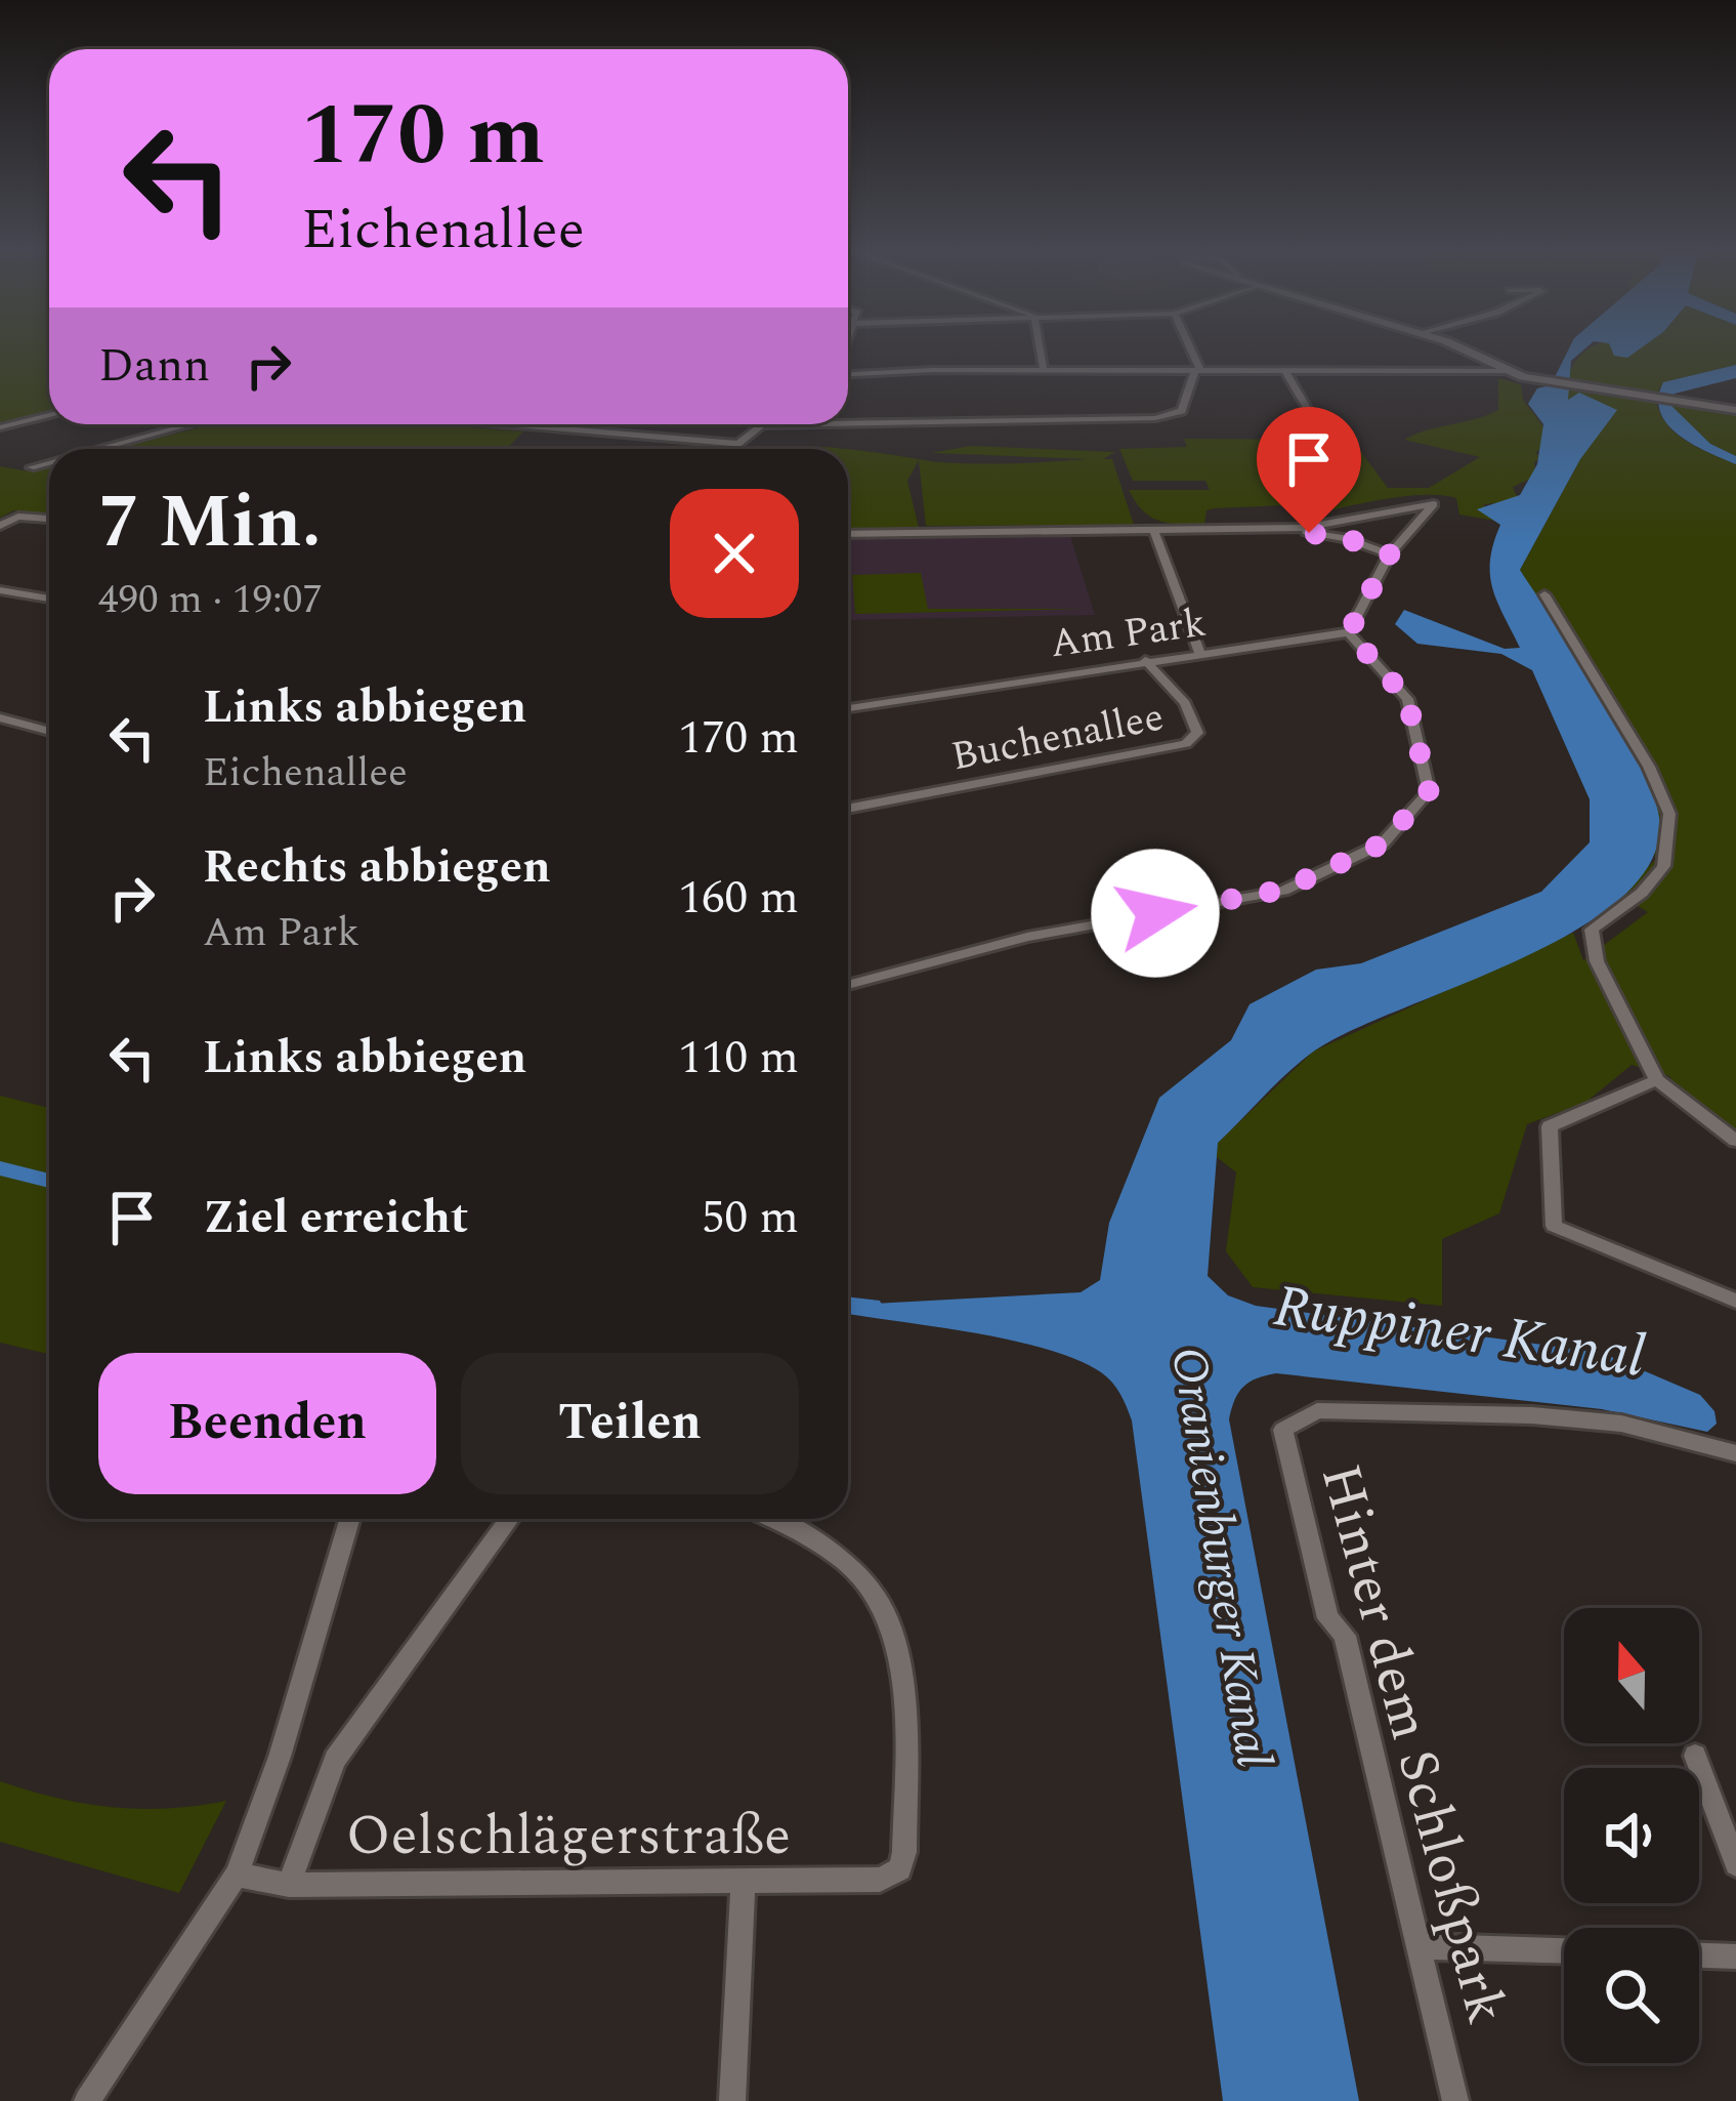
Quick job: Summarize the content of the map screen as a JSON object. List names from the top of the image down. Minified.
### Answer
{"streets":{"street":["Am Park","Buchenallee","Hinter dem Schloßpark","Oelschlägerstraße"]},"crossings":[["Am Park","Buchenallee"]],"water":["Ruppiner Kanal","Oranienburger Kanal"],"north":"top","page":{"turn":["170 m","Eichenallee"],"then":"Dann","heading":["7 Min.","490 m · 19:07"],"list":[{"name":"Links abbiegen","note":"Eichenallee","value":"170 m"},{"name":"Rechts abbiegen","note":"Am Park","value":"160 m"},{"name":"Links abbiegen","value":"110 m"},{"name":"Ziel erreicht","value":"50 m"}],"buttons":["Beenden","Teilen"]}}
